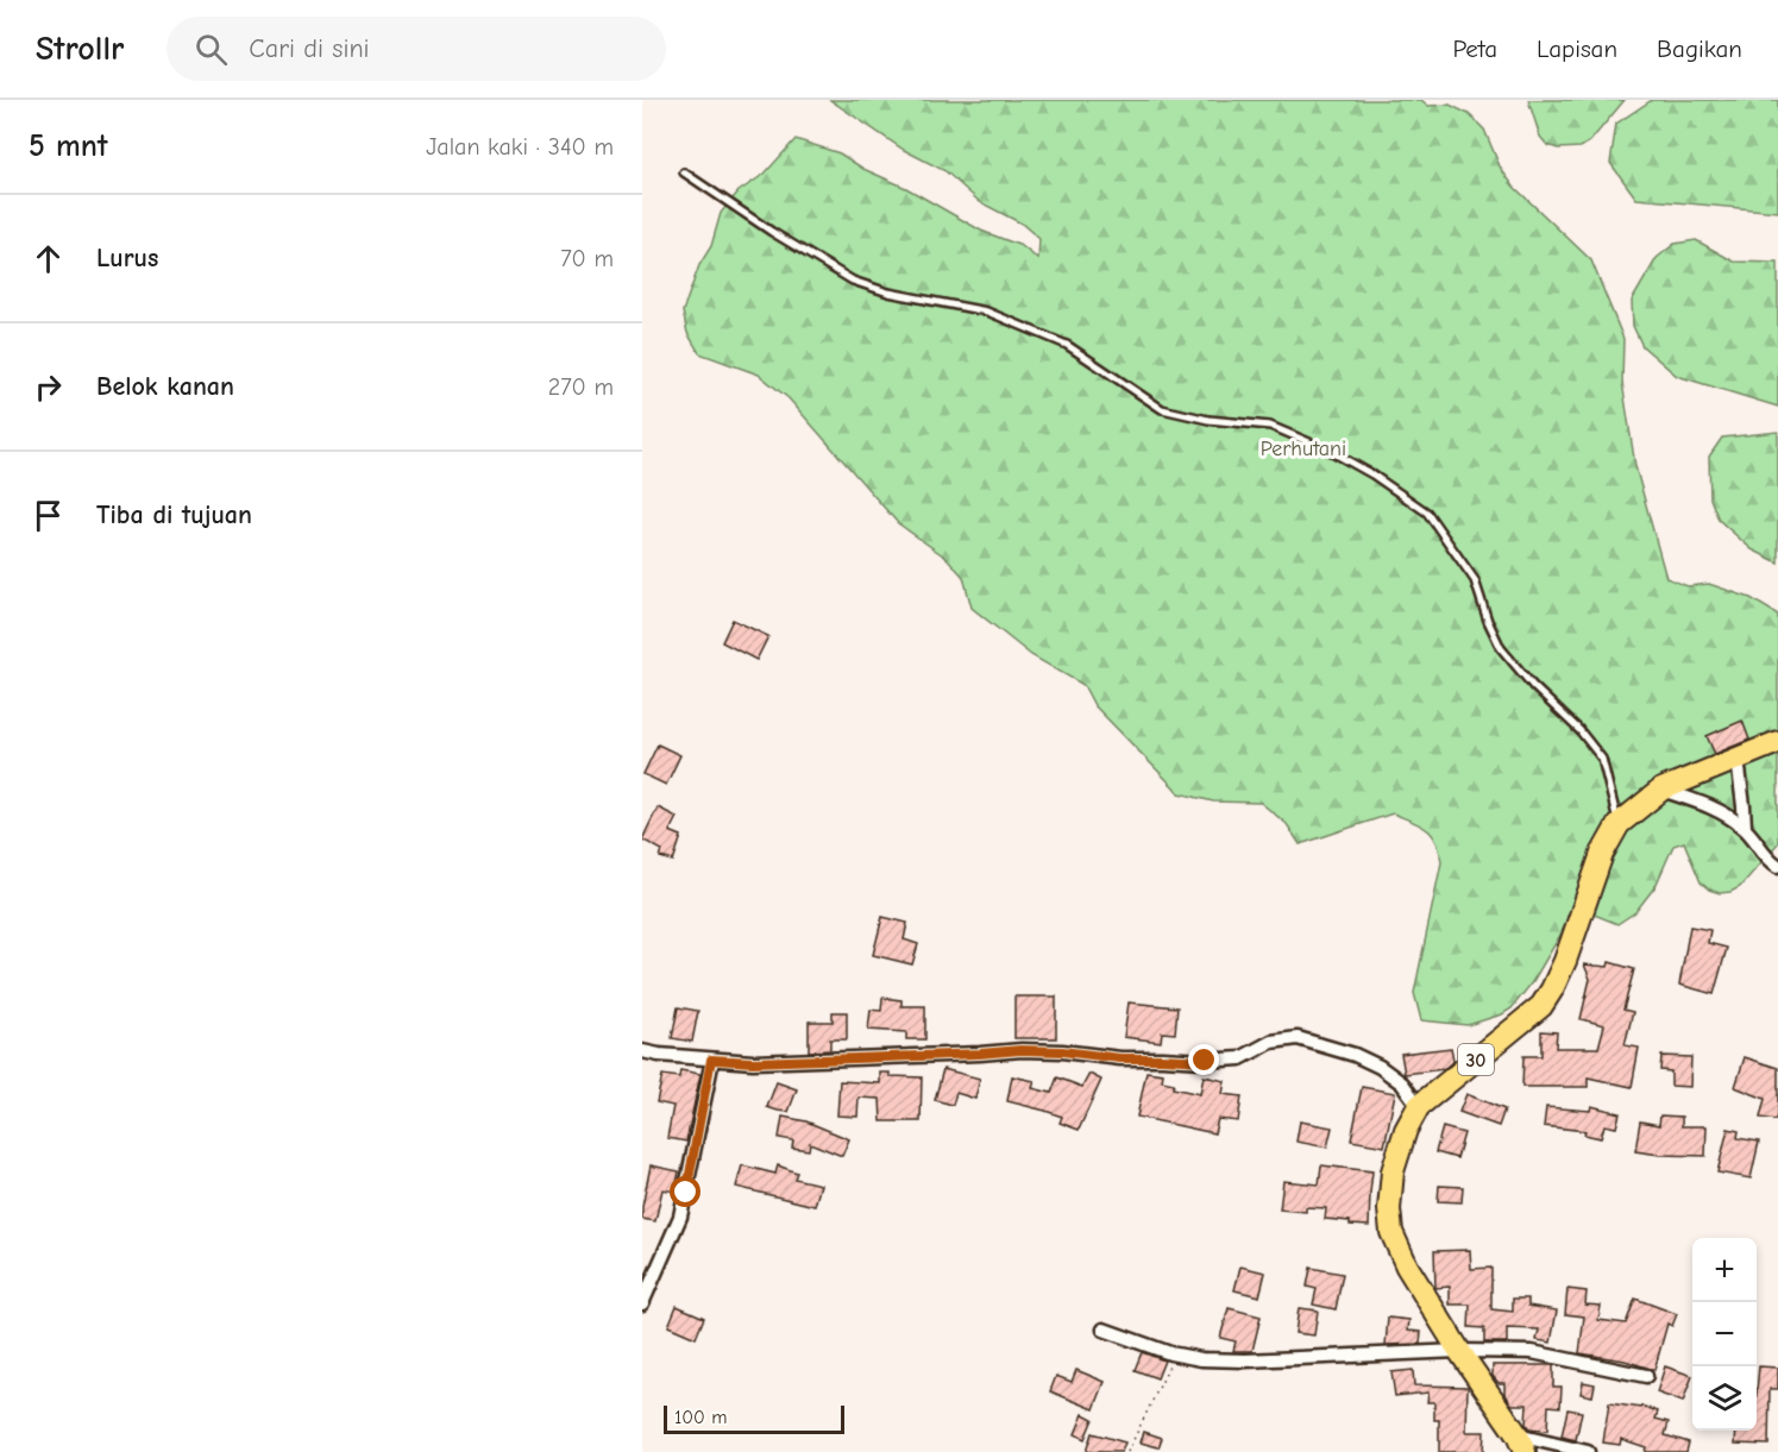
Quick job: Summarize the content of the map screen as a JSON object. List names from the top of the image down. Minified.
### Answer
{"streets":{"highway":["30"]},"parks":["Perhutani"],"scale_bar":"100 m","page":{"header":"Strollr","search":"Cari di sini","nav":["Peta","Lapisan","Bagikan"],"heading":["5 mnt","Jalan kaki · 340 m"],"list":[["Lurus","70 m"],["Belok kanan","270 m"],"Tiba di tujuan"],"map_buttons":["+","−"],"scale":"100 m"}}
